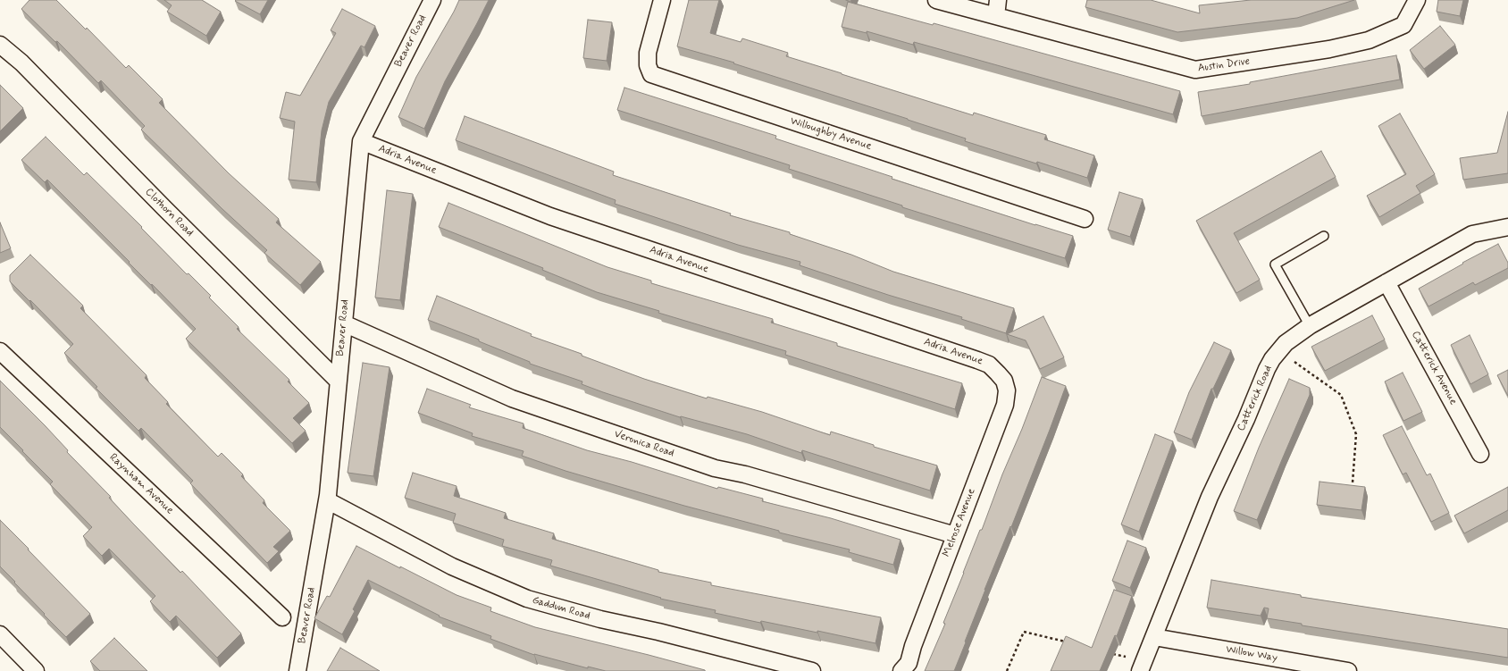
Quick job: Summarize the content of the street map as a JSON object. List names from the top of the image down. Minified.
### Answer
{"streets":{"street":["Beaver Road","Austin Drive","Willoughby Avenue","Adria Avenue","Clothorn Road","Catterick Avenue","Catterick Road","Veronica Road","Raynham Avenue","Melrose Avenue","Gaddum Road","Willow Way"]},"crossings":[["Beaver Road","Adria Avenue"],["Beaver Road","Clothorn Road"],["Beaver Road","Veronica Road"],["Beaver Road","Gaddum Road"],["Adria Avenue","Melrose Avenue"],["Catterick Avenue","Catterick Road"],["Catterick Road","Willow Way"],["Veronica Road","Melrose Avenue"]]}
